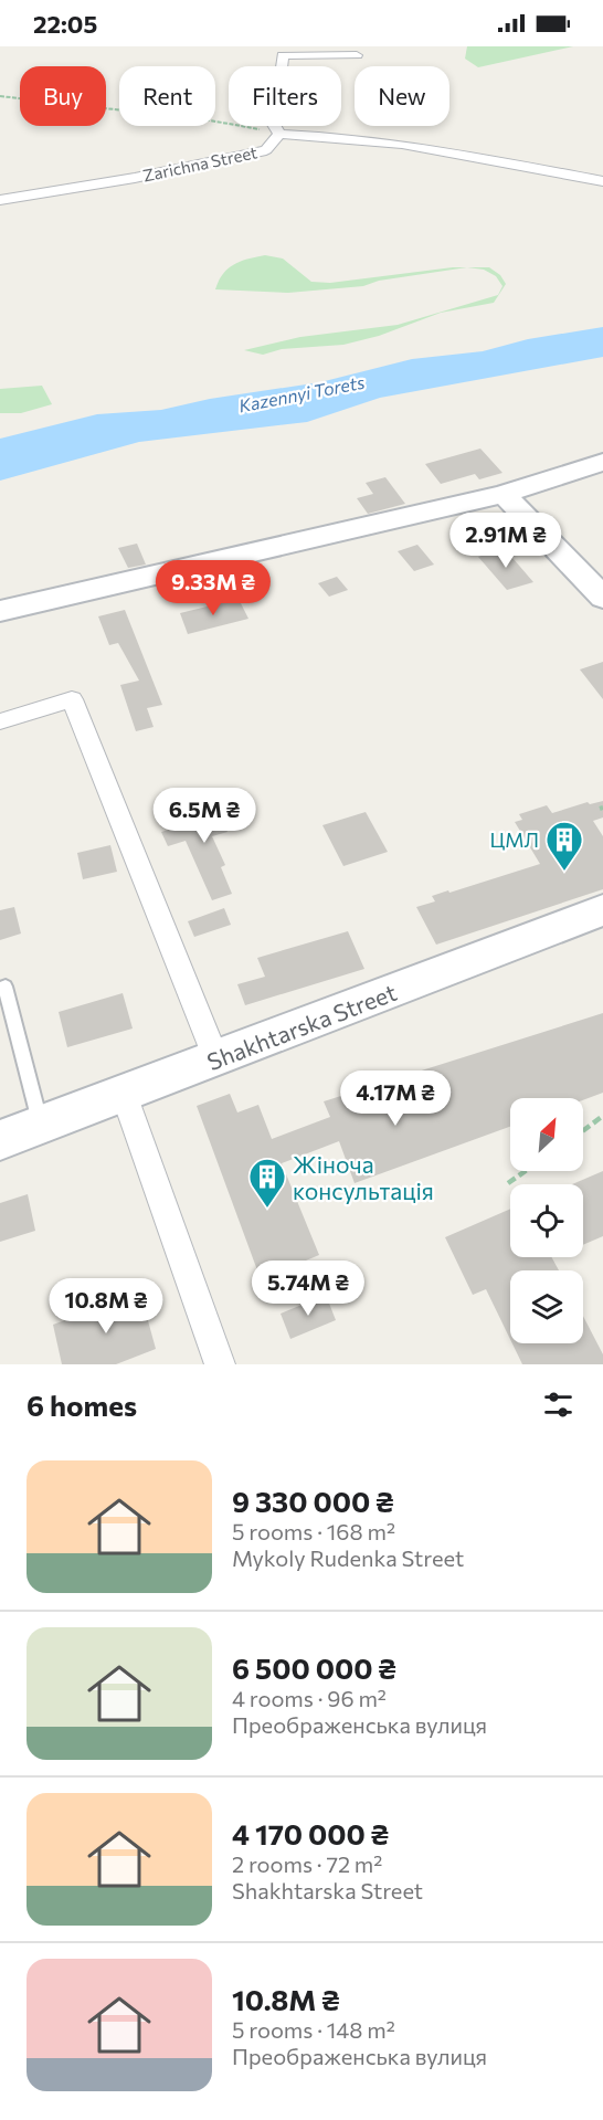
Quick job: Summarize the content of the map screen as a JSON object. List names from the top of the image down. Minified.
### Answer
{"streets":{"street":["Zarichna Street","Shakhtarska Street"]},"water":["Kazennyi Torets"],"places":{"building":["ЦМЛ","Жіноча консультація"]},"north":"top right","page":{"status":"22:05","chip":["Buy","Rent","Filters","New"],"price":["2.91M ₴","9.33M ₴","6.5M ₴","4.17M ₴","5.74M ₴","10.8M ₴"],"heading":"6 homes","list":[{"name":"9 330 000 ₴","note":"5 rooms · 168 m² · Mykoly Rudenka Street"},{"name":"6 500 000 ₴","note":"4 rooms · 96 m² · Преображенська вулиця"},{"name":"4 170 000 ₴","note":"2 rooms · 72 m² · Shakhtarska Street"},{"name":"10.8M ₴","note":"5 rooms · 148 m² · Преображенська вулиця"}]}}
